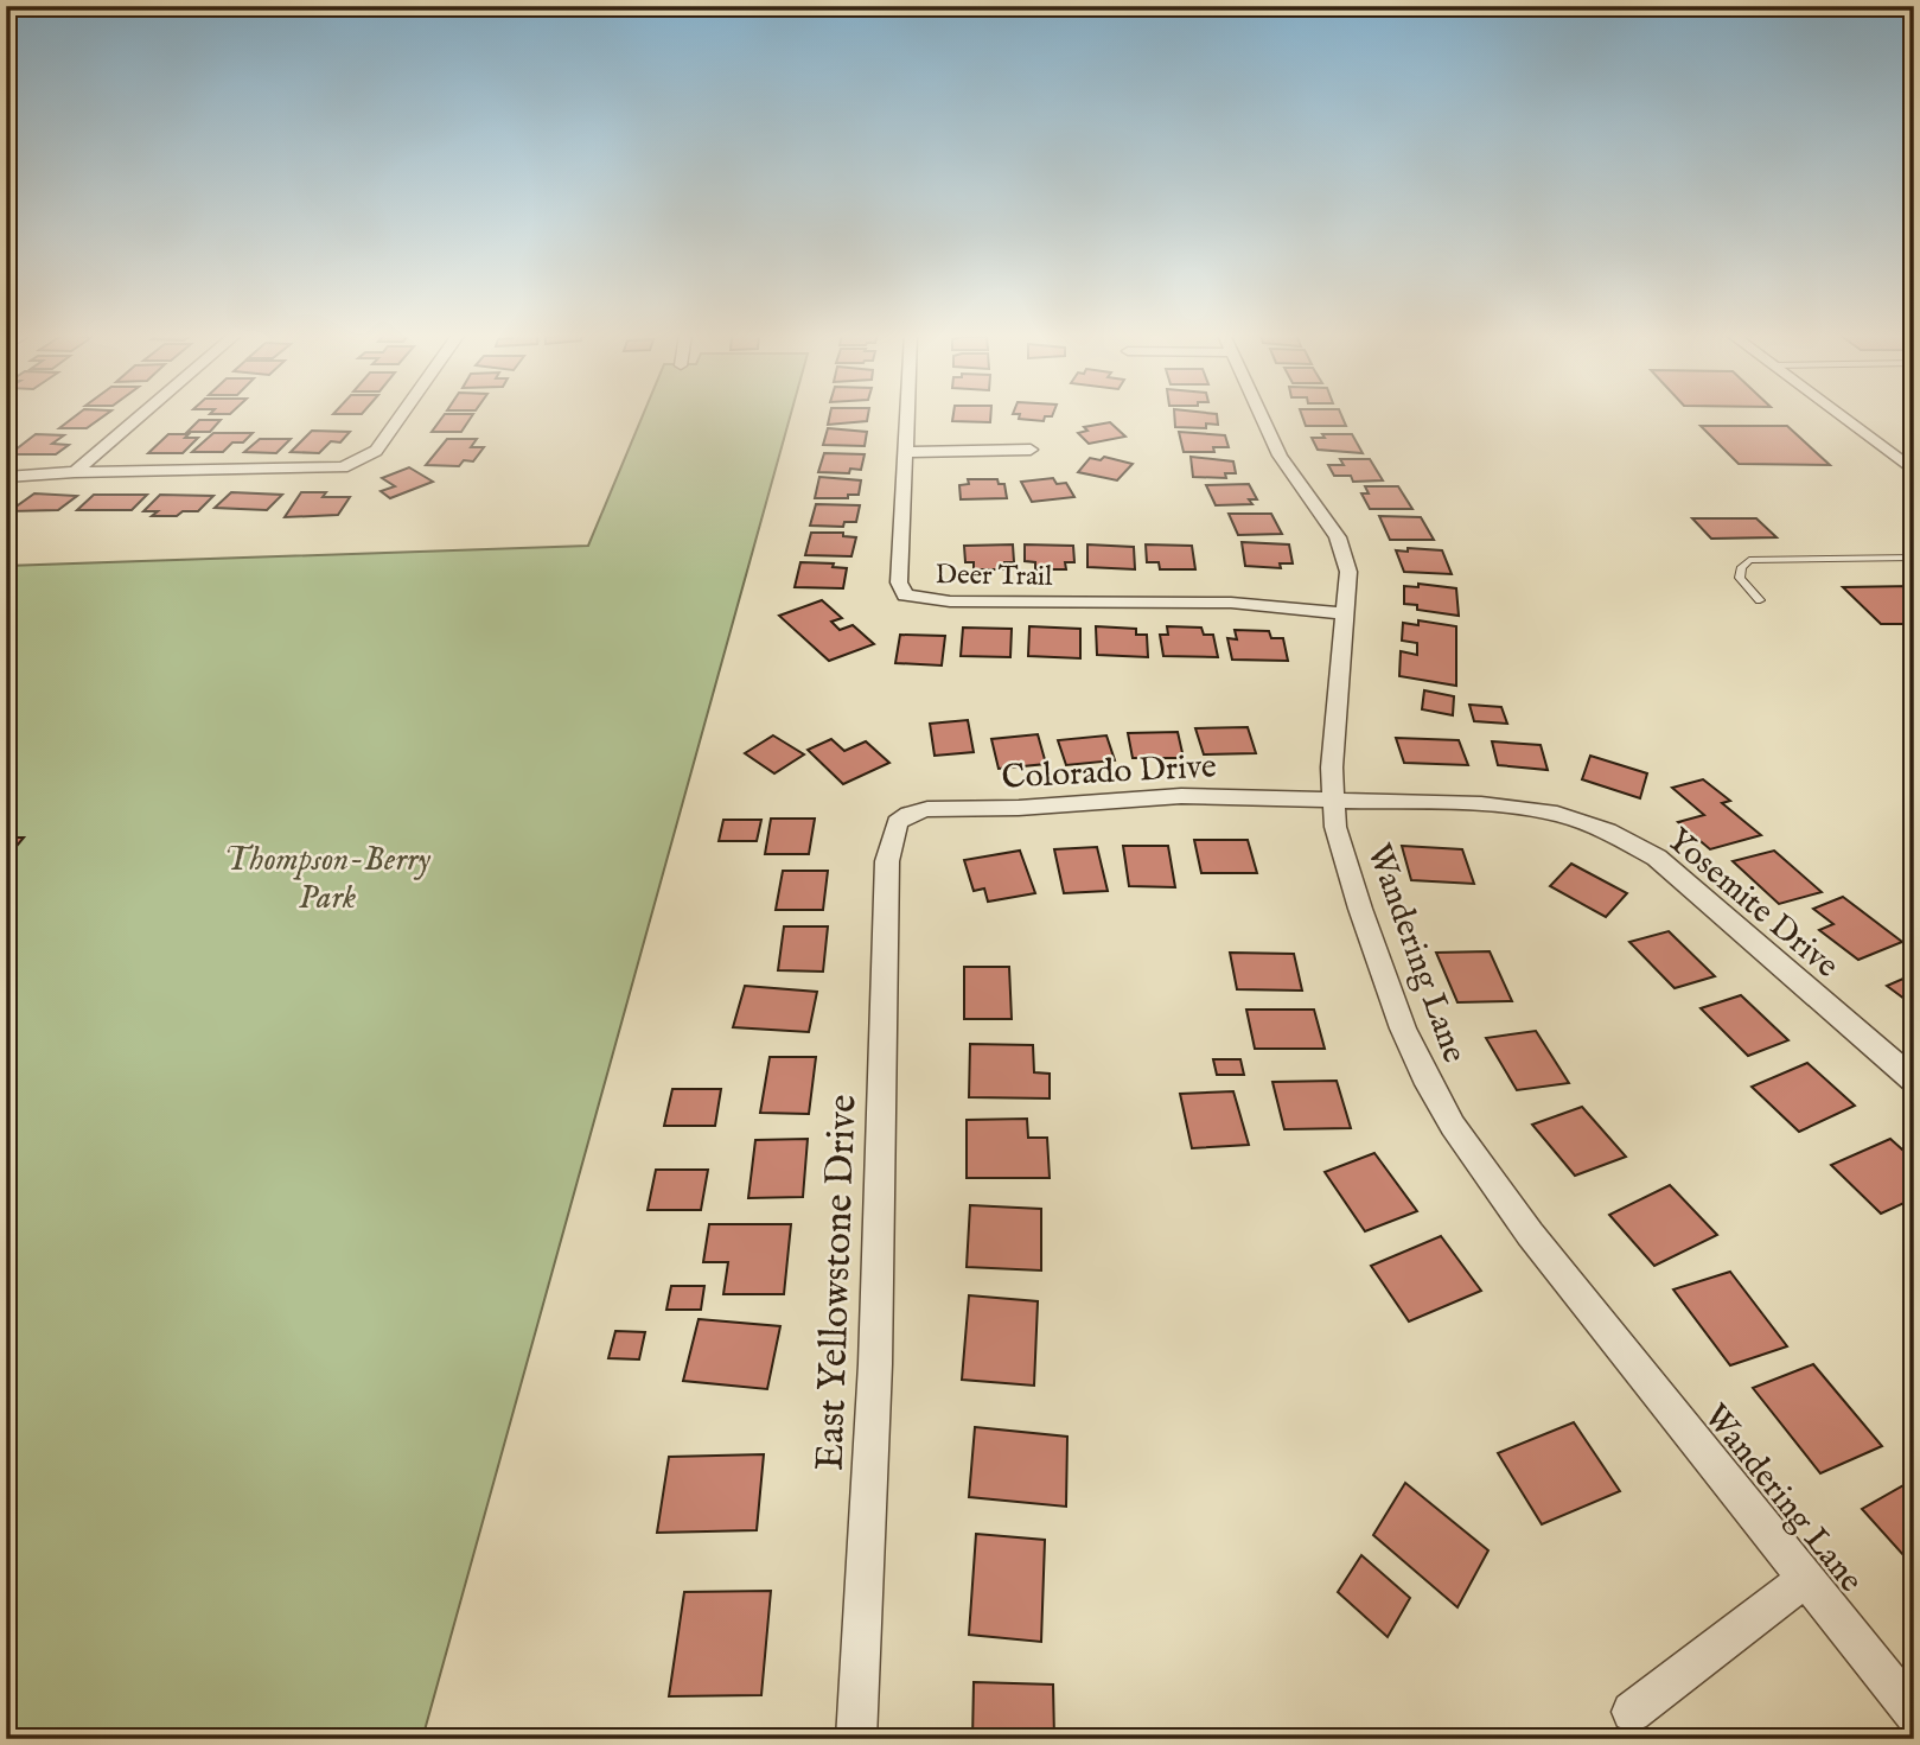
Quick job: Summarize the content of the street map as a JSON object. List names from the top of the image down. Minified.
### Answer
{"streets":{"street":["Deer Trail","Colorado Drive","Yosemite Drive","Wandering Lane","East Yellowstone Drive"]},"crossings":[["Deer Trail","Wandering Lane"],["Colorado Drive","Yosemite Drive"],["Colorado Drive","Wandering Lane"],["Colorado Drive","East Yellowstone Drive"],["Yosemite Drive","Wandering Lane"]],"parks":["Thompson-Berry Park"]}
